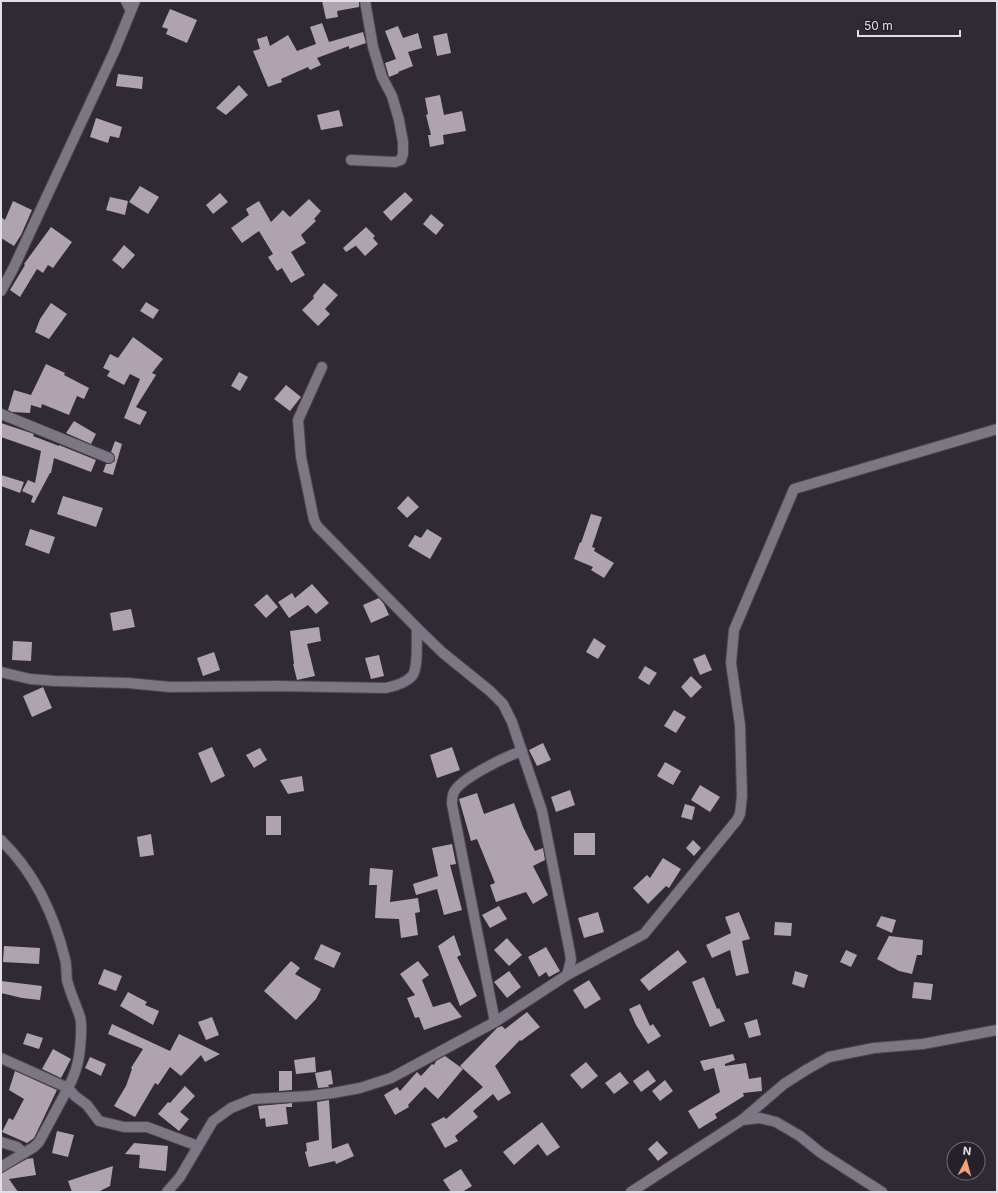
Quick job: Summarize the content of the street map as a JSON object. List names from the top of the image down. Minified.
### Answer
{"scale_bar":"50 m","north":"top"}
